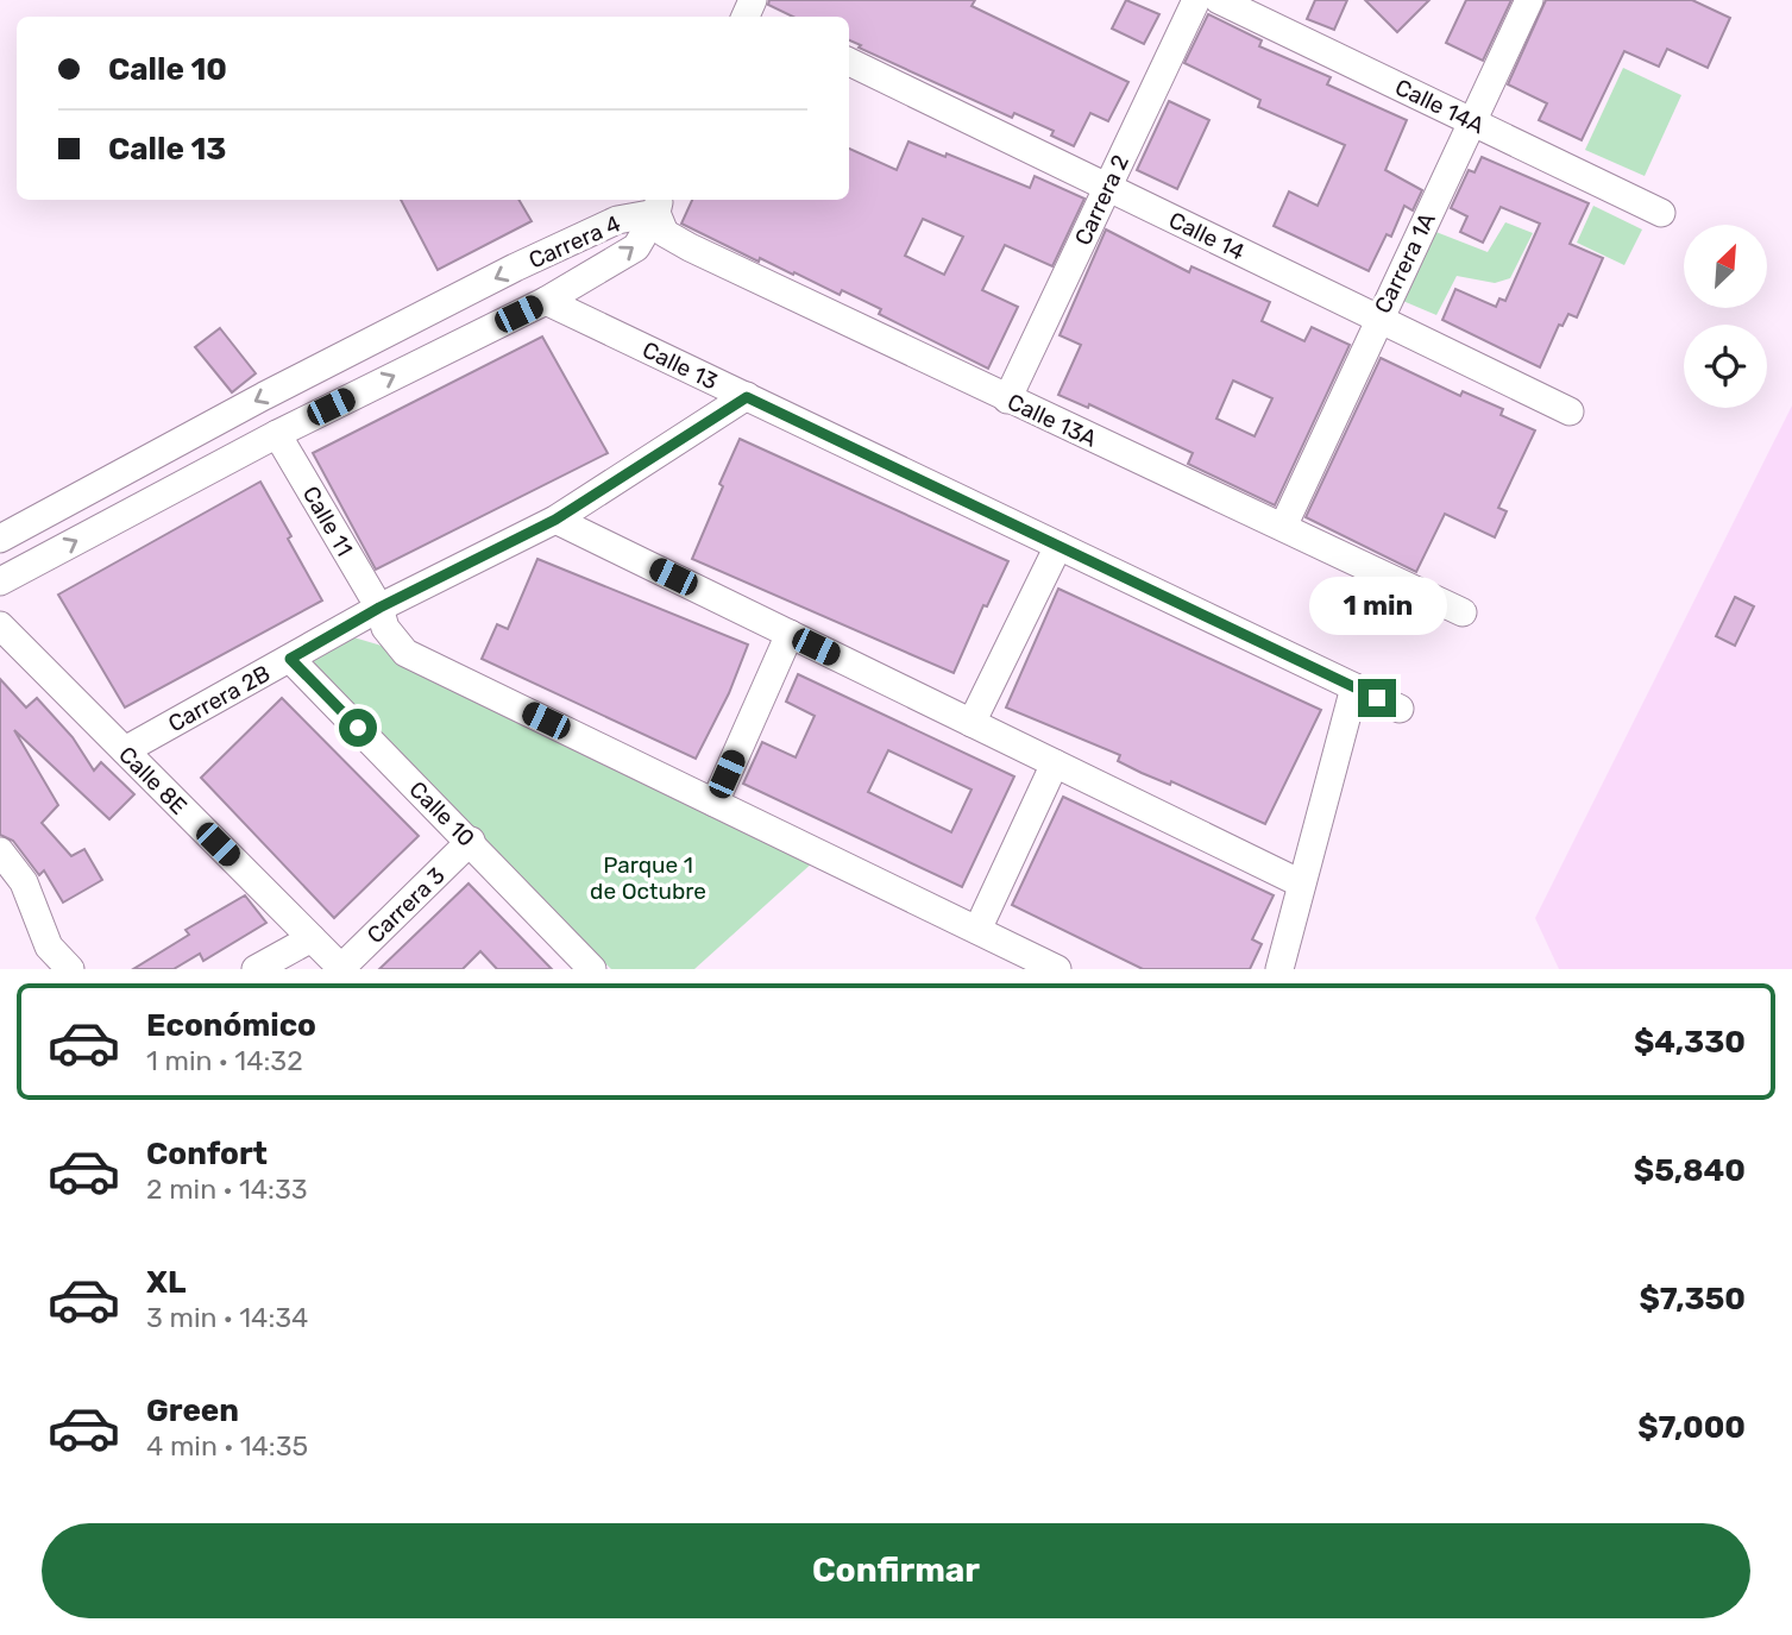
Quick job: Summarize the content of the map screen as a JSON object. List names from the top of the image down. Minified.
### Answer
{"streets":{"street":["Calle 14A","Carrera 2","Calle 14","Carrera 4","Carrera 1A","Calle 13","Calle 13A","Calle 11","Carrera 2B","Calle 8E","Calle 10","Carrera 3"]},"crossings":[["Calle 14A","Carrera 1A"],["Carrera 2","Calle 14"],["Carrera 2","Calle 13A"],["Calle 14","Carrera 1A"],["Carrera 4","Calle 13"],["Carrera 4","Calle 13A"],["Carrera 4","Calle 11"],["Carrera 1A","Calle 13A"],["Calle 13","Carrera 2B"],["Calle 11","Carrera 2B"],["Carrera 2B","Calle 8E"],["Carrera 2B","Calle 10"],["Calle 8E","Carrera 3"],["Calle 10","Carrera 3"]],"parks":["Parque 1 de Octubre"],"north":"top right","page":{"banner":["Calle 10","Calle 13"],"bubble":"1 min","list":[{"name":"Económico","note":"1 min · 14:32","value":"$4,330"},{"name":"Confort","note":"2 min · 14:33","value":"$5,840"},{"name":"XL","note":"3 min · 14:34","value":"$7,350"},{"name":"Green","note":"4 min · 14:35","value":"$7,000"}],"buttons":"Confirmar"}}
